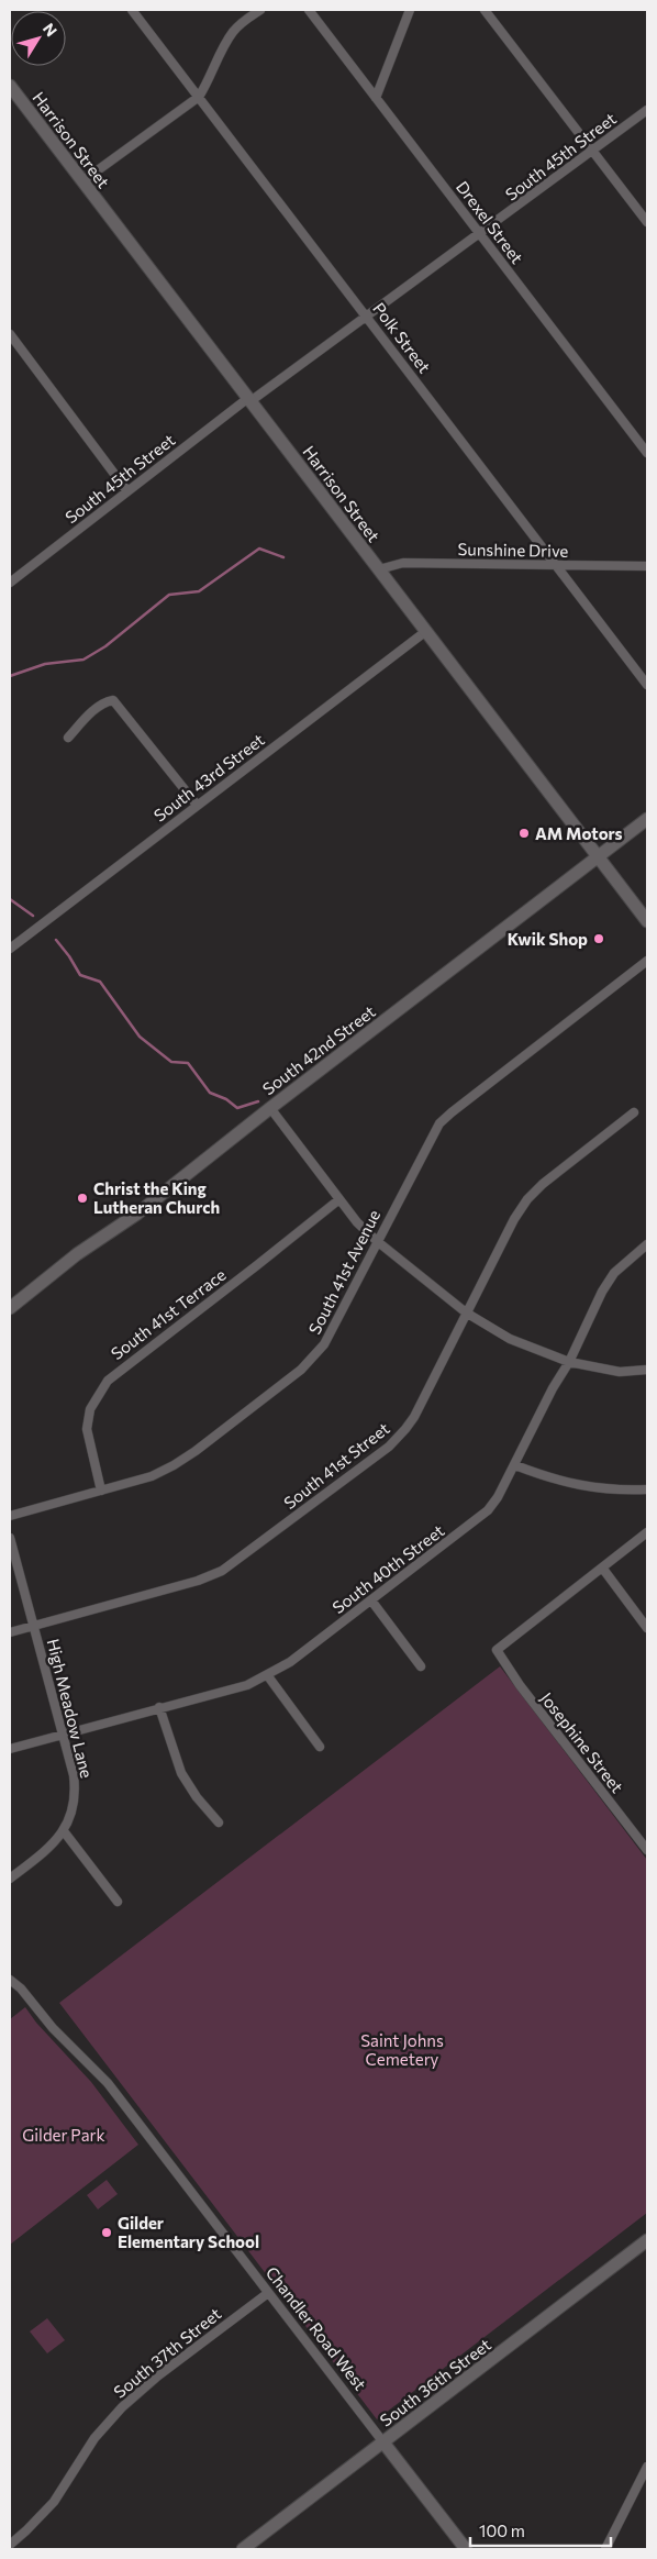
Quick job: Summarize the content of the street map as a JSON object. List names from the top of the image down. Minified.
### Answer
{"streets":{"main road":["Harrison Street","South 42nd Street","Chandler Road West","South 36th Street"],"street":["South 45th Street","Drexel Street","Polk Street","Sunshine Drive","South 43rd Street","South 41st Avenue","South 41st Terrace","South 41st Street","South 40th Street","High Meadow Lane","Josephine Street","South 37th Street"]},"crossings":[["Harrison Street","South 45th Street"],["Harrison Street","Sunshine Drive"],["Harrison Street","South 43rd Street"],["Harrison Street","South 42nd Street"],["South 45th Street","Drexel Street"],["South 45th Street","Polk Street"],["Polk Street","Sunshine Drive"],["South 41st Avenue","South 41st Terrace"],["South 41st Street","High Meadow Lane"],["South 40th Street","High Meadow Lane"],["Chandler Road West","South 37th Street"],["Chandler Road West","South 36th Street"]],"parks":["Saint Johns Cemetery","Gilder Park"],"places":["AM Motors","Kwik Shop","Christ the King Lutheran Church","Gilder Elementary School"],"scale_bar":"100 m","north":"top right"}
